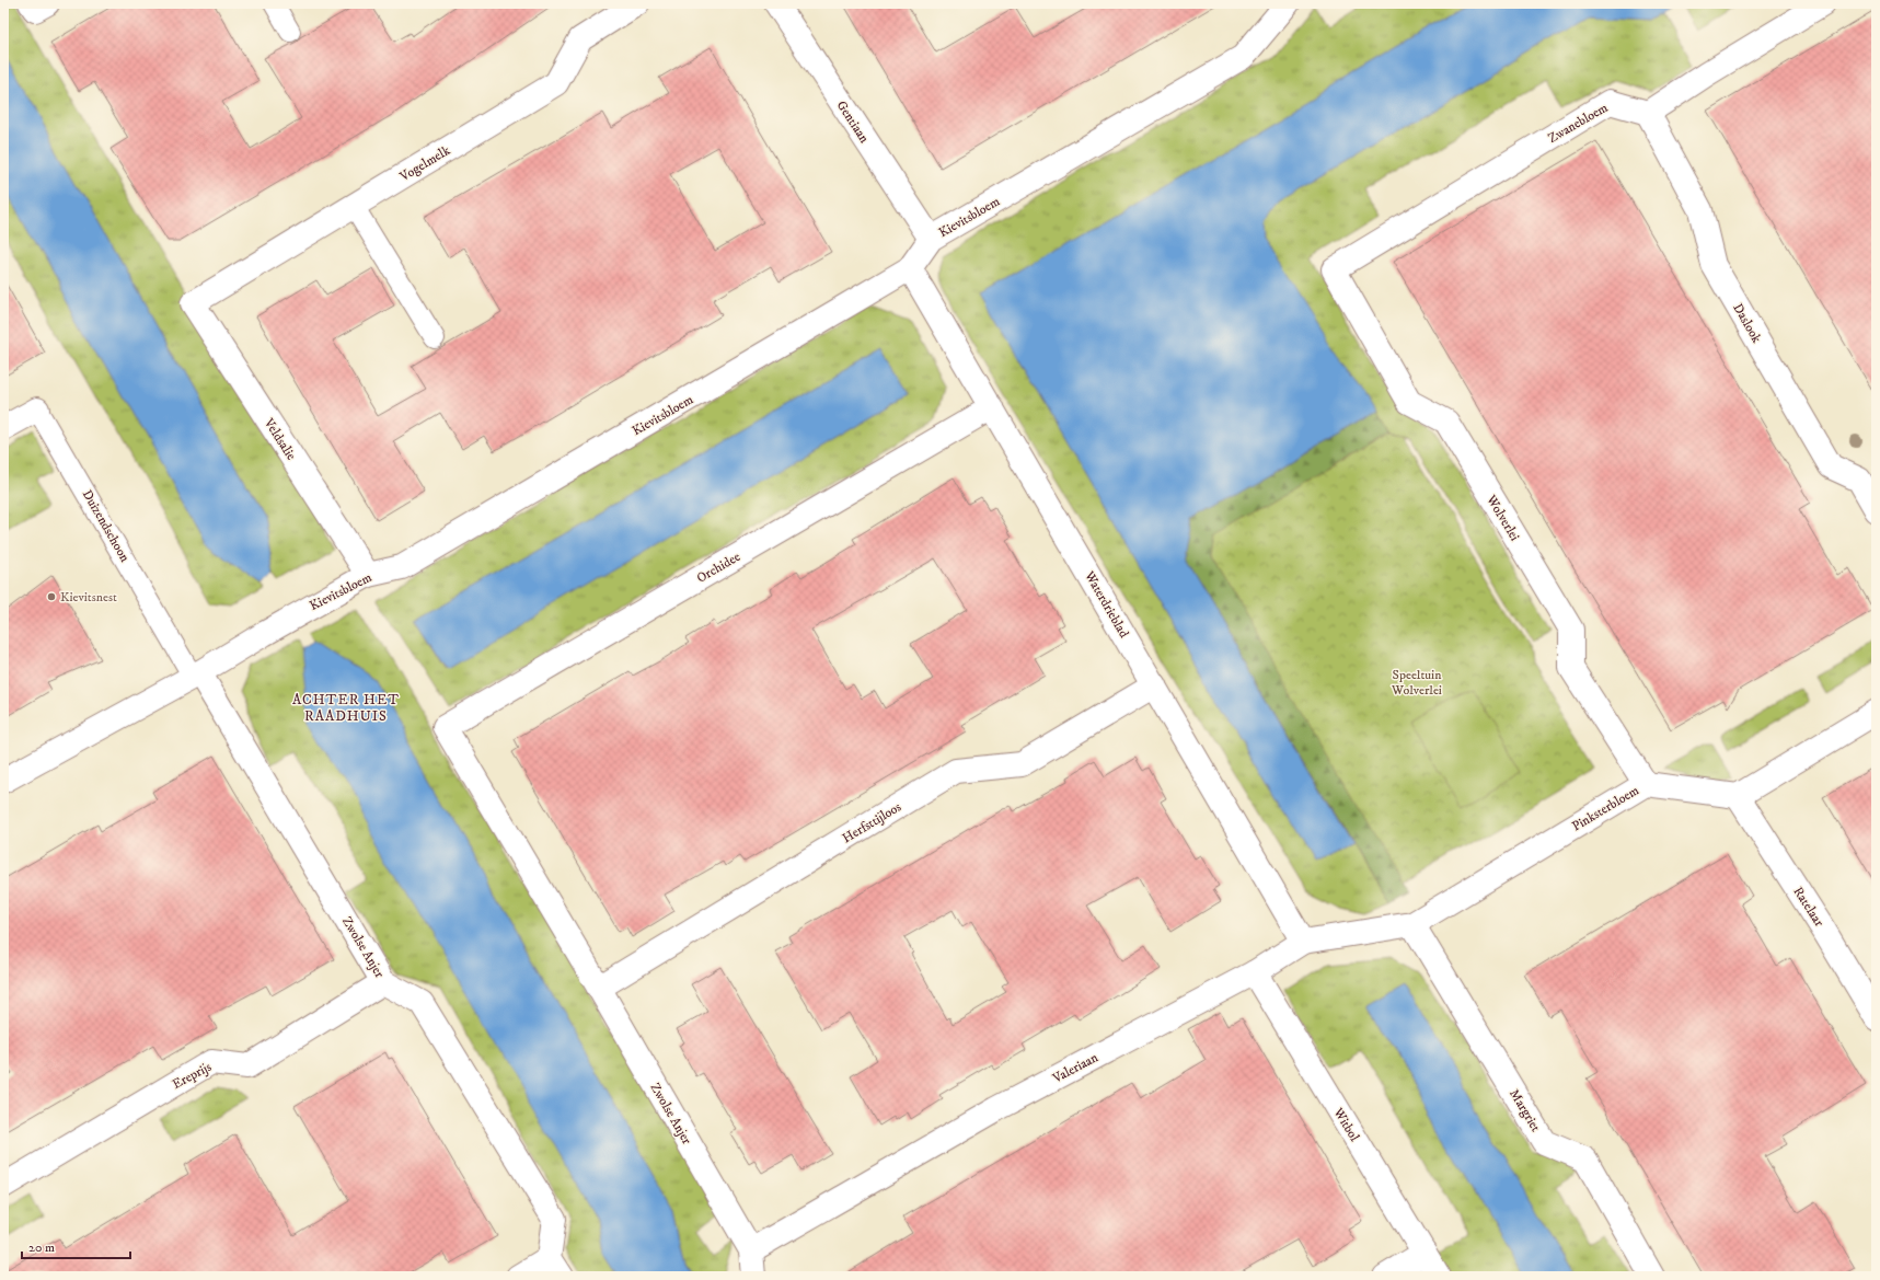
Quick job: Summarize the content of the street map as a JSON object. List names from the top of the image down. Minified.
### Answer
{"streets":{"street":["Gentiaan","Zwanebloem","Vogelmelk","Kievitsbloem","Daslook","Veldsalie","Wolverlei","Duizendschoon","Orchidee","Waterdrieblad","Pinksterbloem","Herfsttijloos","Ratelaar","Zwolse Anjer","Valeriaan","Ereprijs","Margriet","Witbol"]},"crossings":[["Gentiaan","Kievitsbloem"],["Zwanebloem","Daslook"],["Zwanebloem","Wolverlei"],["Vogelmelk","Veldsalie"],["Kievitsbloem","Veldsalie"],["Kievitsbloem","Duizendschoon"],["Kievitsbloem","Waterdrieblad"],["Kievitsbloem","Zwolse Anjer"],["Wolverlei","Pinksterbloem"],["Duizendschoon","Zwolse Anjer"],["Orchidee","Waterdrieblad"],["Orchidee","Zwolse Anjer"],["Waterdrieblad","Herfsttijloos"],["Waterdrieblad","Valeriaan"],["Pinksterbloem","Ratelaar"],["Pinksterbloem","Valeriaan"],["Pinksterbloem","Margriet"],["Herfsttijloos","Zwolse Anjer"],["Zwolse Anjer","Valeriaan"],["Zwolse Anjer","Ereprijs"],["Valeriaan","Margriet"],["Valeriaan","Witbol"]],"districts":["ACHTER HET RAADHUIS"],"parks":["Speeltuin Wolverlei"],"places":["Kievitsnest"],"scale_bar":"20 m"}
